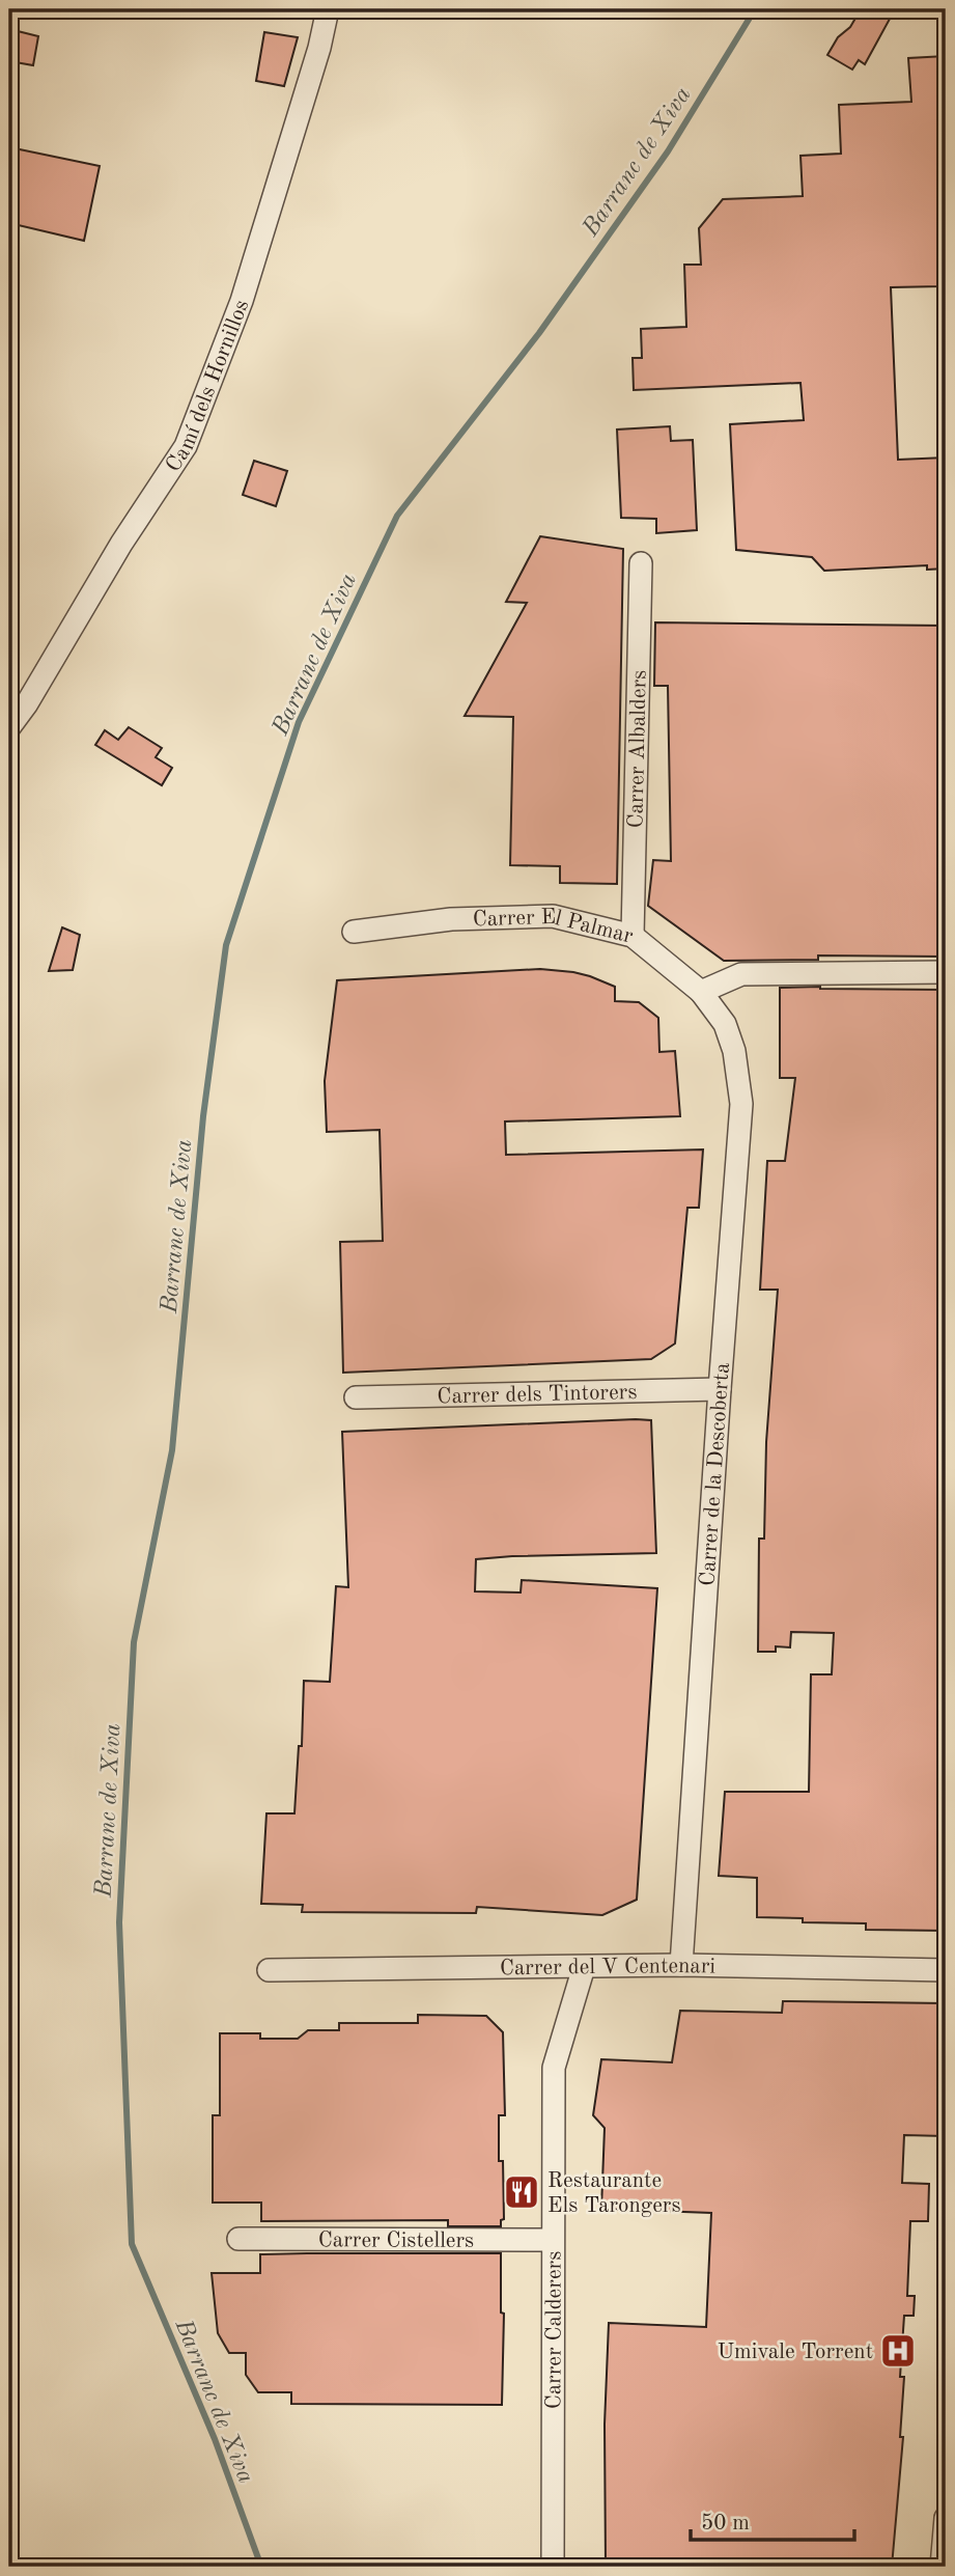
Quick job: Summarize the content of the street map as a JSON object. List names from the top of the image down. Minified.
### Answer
{"streets":{"street":["Camí dels Hornillos","Carrer Albalders","Carrer El Palmar","Carrer dels Tintorers","Carrer de la Descoberta","Carrer del V Centenari","Carrer Cistellers","Carrer Calderers"]},"crossings":[["Carrer Albalders","Carrer El Palmar"],["Carrer El Palmar","Carrer de la Descoberta"],["Carrer dels Tintorers","Carrer de la Descoberta"],["Carrer de la Descoberta","Carrer del V Centenari"],["Carrer del V Centenari","Carrer Calderers"],["Carrer Cistellers","Carrer Calderers"]],"water":["Barranc de Xiva"],"places":{"restaurant":["Restaurante Els Tarongers"],"hospital":["Umivale Torrent"]},"scale_bar":"50 m"}
